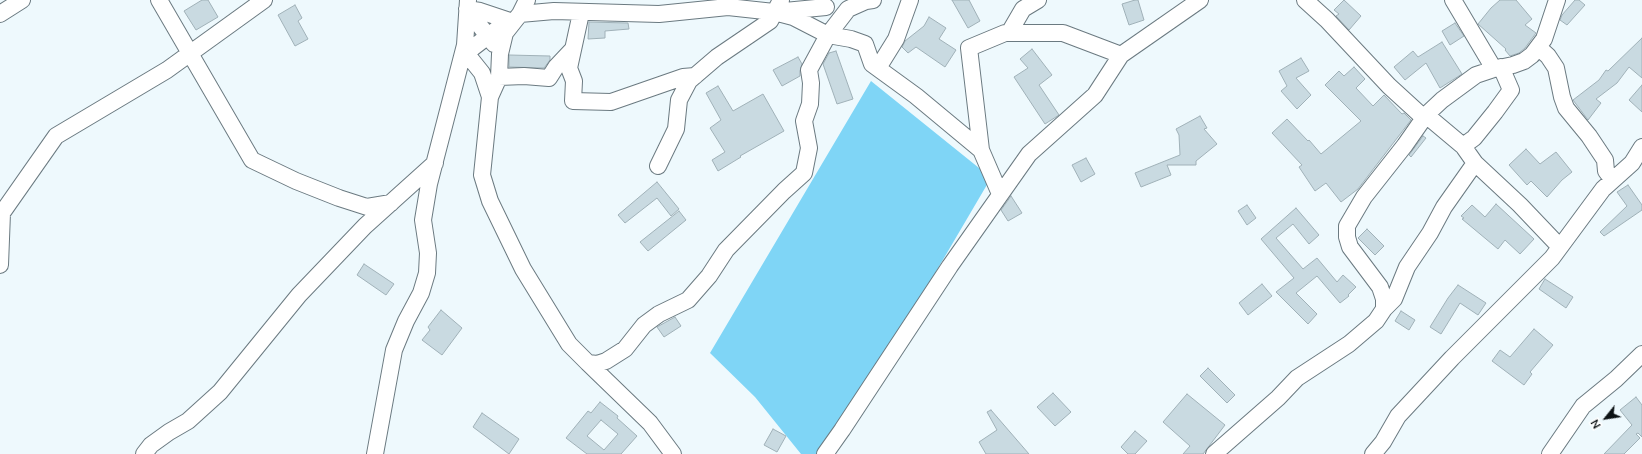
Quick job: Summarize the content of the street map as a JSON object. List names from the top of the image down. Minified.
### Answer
{"north":"bottom left"}
